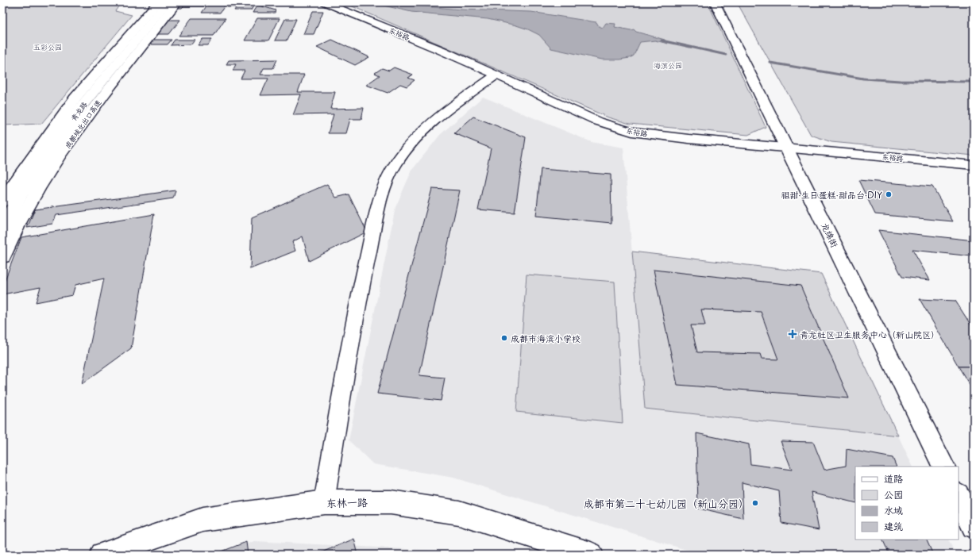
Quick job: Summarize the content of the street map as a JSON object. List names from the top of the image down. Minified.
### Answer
{"streets":{"main road":["青龙路","成都城北出口高速","龙绵街","东林一路"],"street":["东裕路"]},"crossings":[["东裕路","龙绵街"]],"parks":["五彩公园","海滨公园"],"places":{"other":["祖甜·生日蛋糕·甜品台·DIY","成都市海滨小学校","成都市第二十七幼儿园（新山分园）"],"health":["青龙社区卫生服务中心（新山院区）"]},"legend":["道路","公园","水域","建筑"]}
